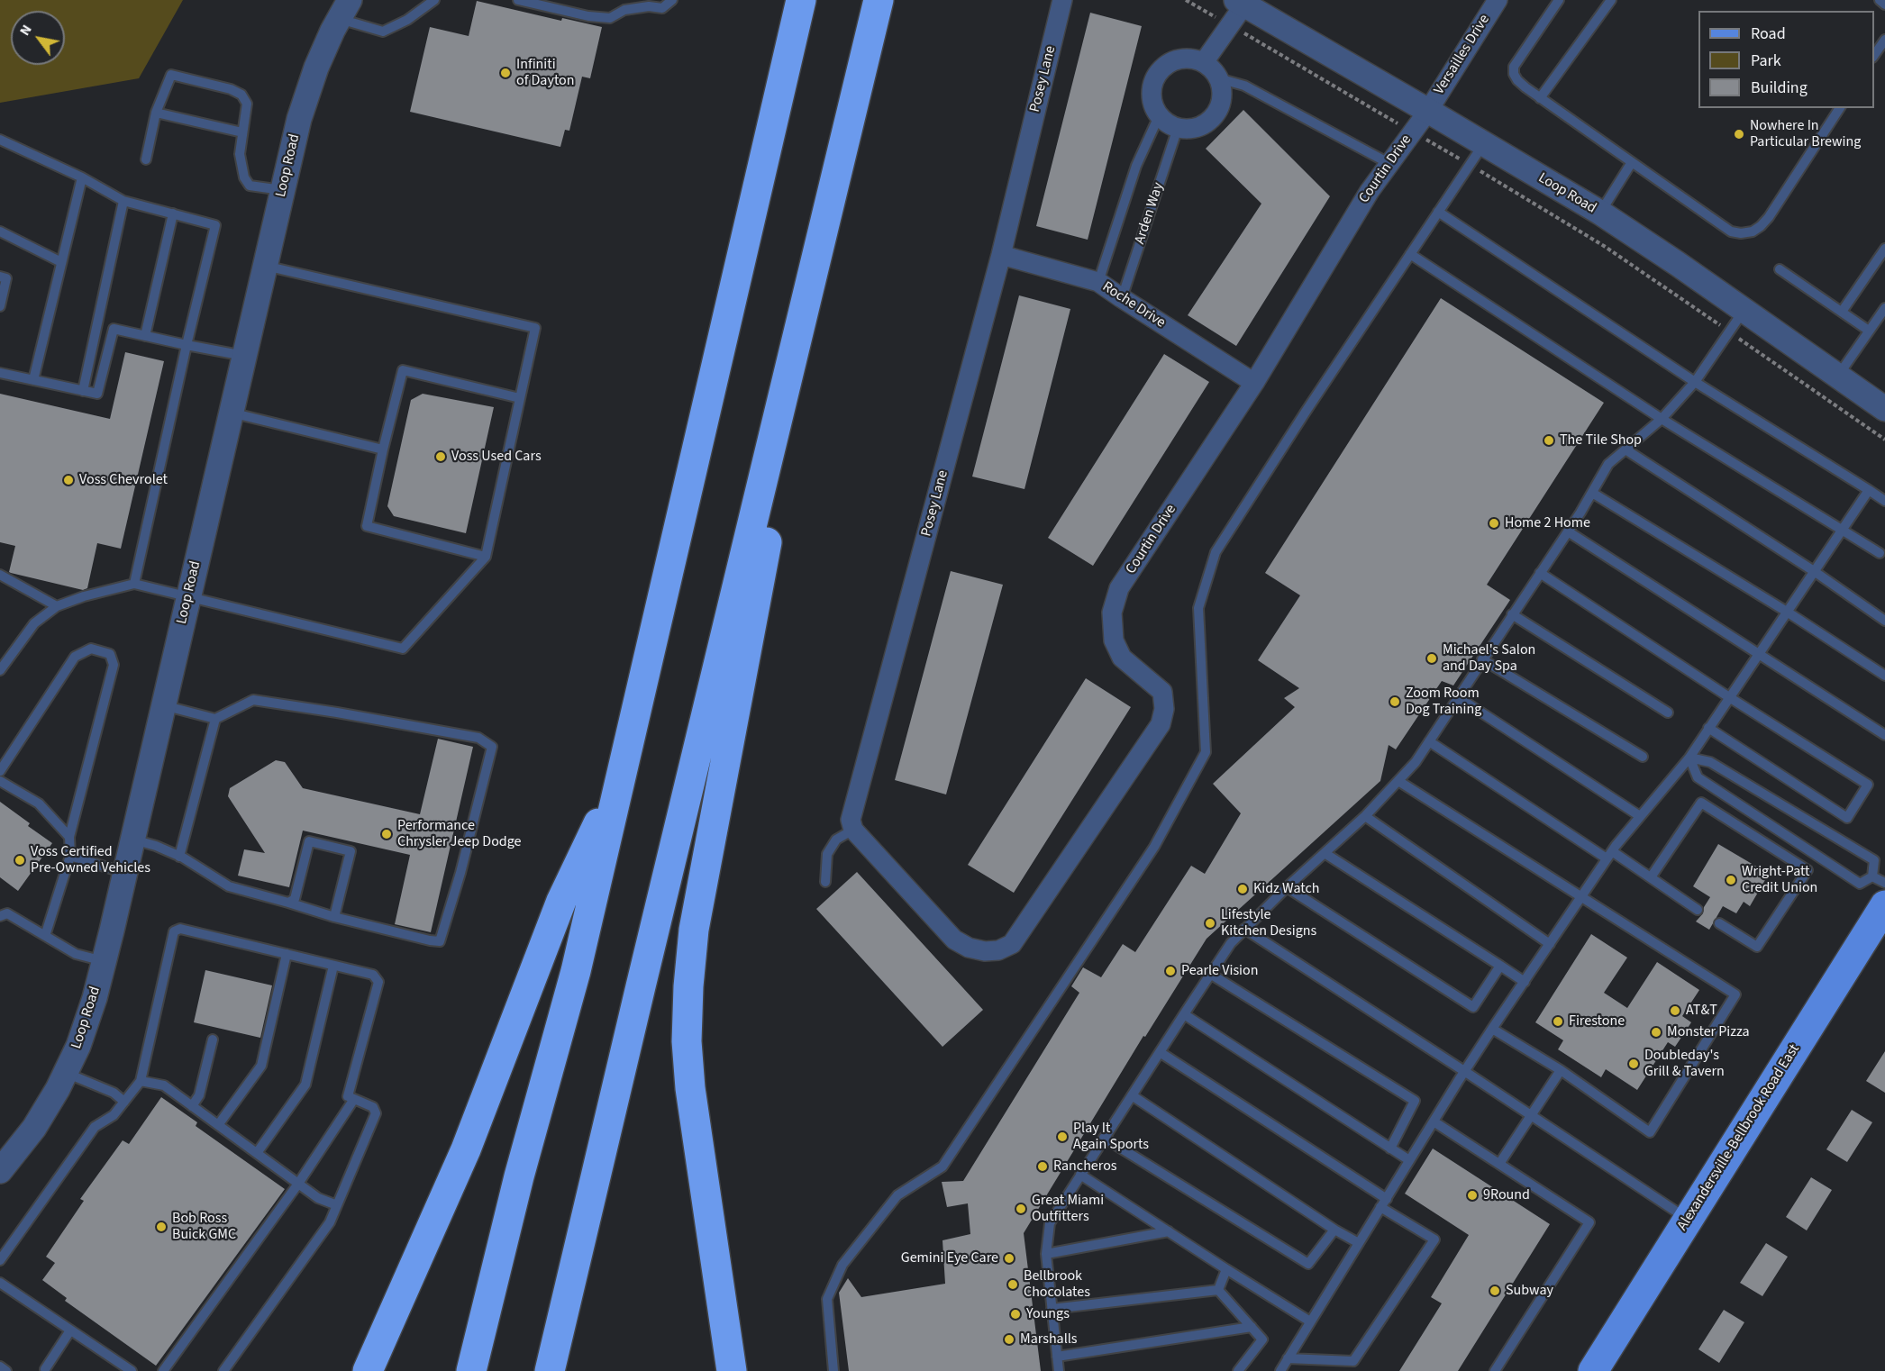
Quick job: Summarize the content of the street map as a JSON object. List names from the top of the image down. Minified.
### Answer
{"streets":{"main road":["Alexandersville-Bellbrook Road East"],"street":["Versailles Drive","Posey Lane","Loop Road","Courtin Drive","Roche Drive"],"lane":["Arden Way"]},"crossings":[["Versailles Drive","Loop Road"],["Versailles Drive","Courtin Drive"],["Posey Lane","Courtin Drive"],["Posey Lane","Roche Drive"],["Loop Road","Courtin Drive"],["Courtin Drive","Roche Drive"],["Arden Way","Roche Drive"]],"places":["Infiniti of Dayton","Nowhere In Particular Brewing","The Tile Shop","Voss Used Cars","Voss Chevrolet","Home 2 Home","Michael's Salon and Day Spa","Zoom Room Dog Training","Performance Chrysler Jeep Dodge","Voss Certified Pre-Owned Vehicles","Wright-Patt Credit Union","Kidz Watch","Lifestyle Kitchen Designs","Pearle Vision","AT&T","Firestone","Monster Pizza","Doubleday's Grill & Tavern","Play It Again Sports","Rancheros","9Round","Great Miami Outfitters","Bob Ross Buick GMC","Gemini Eye Care","Bellbrook Chocolates","Subway","Youngs","Marshalls"],"legend":["Road","Park","Building"],"north":"top left"}
